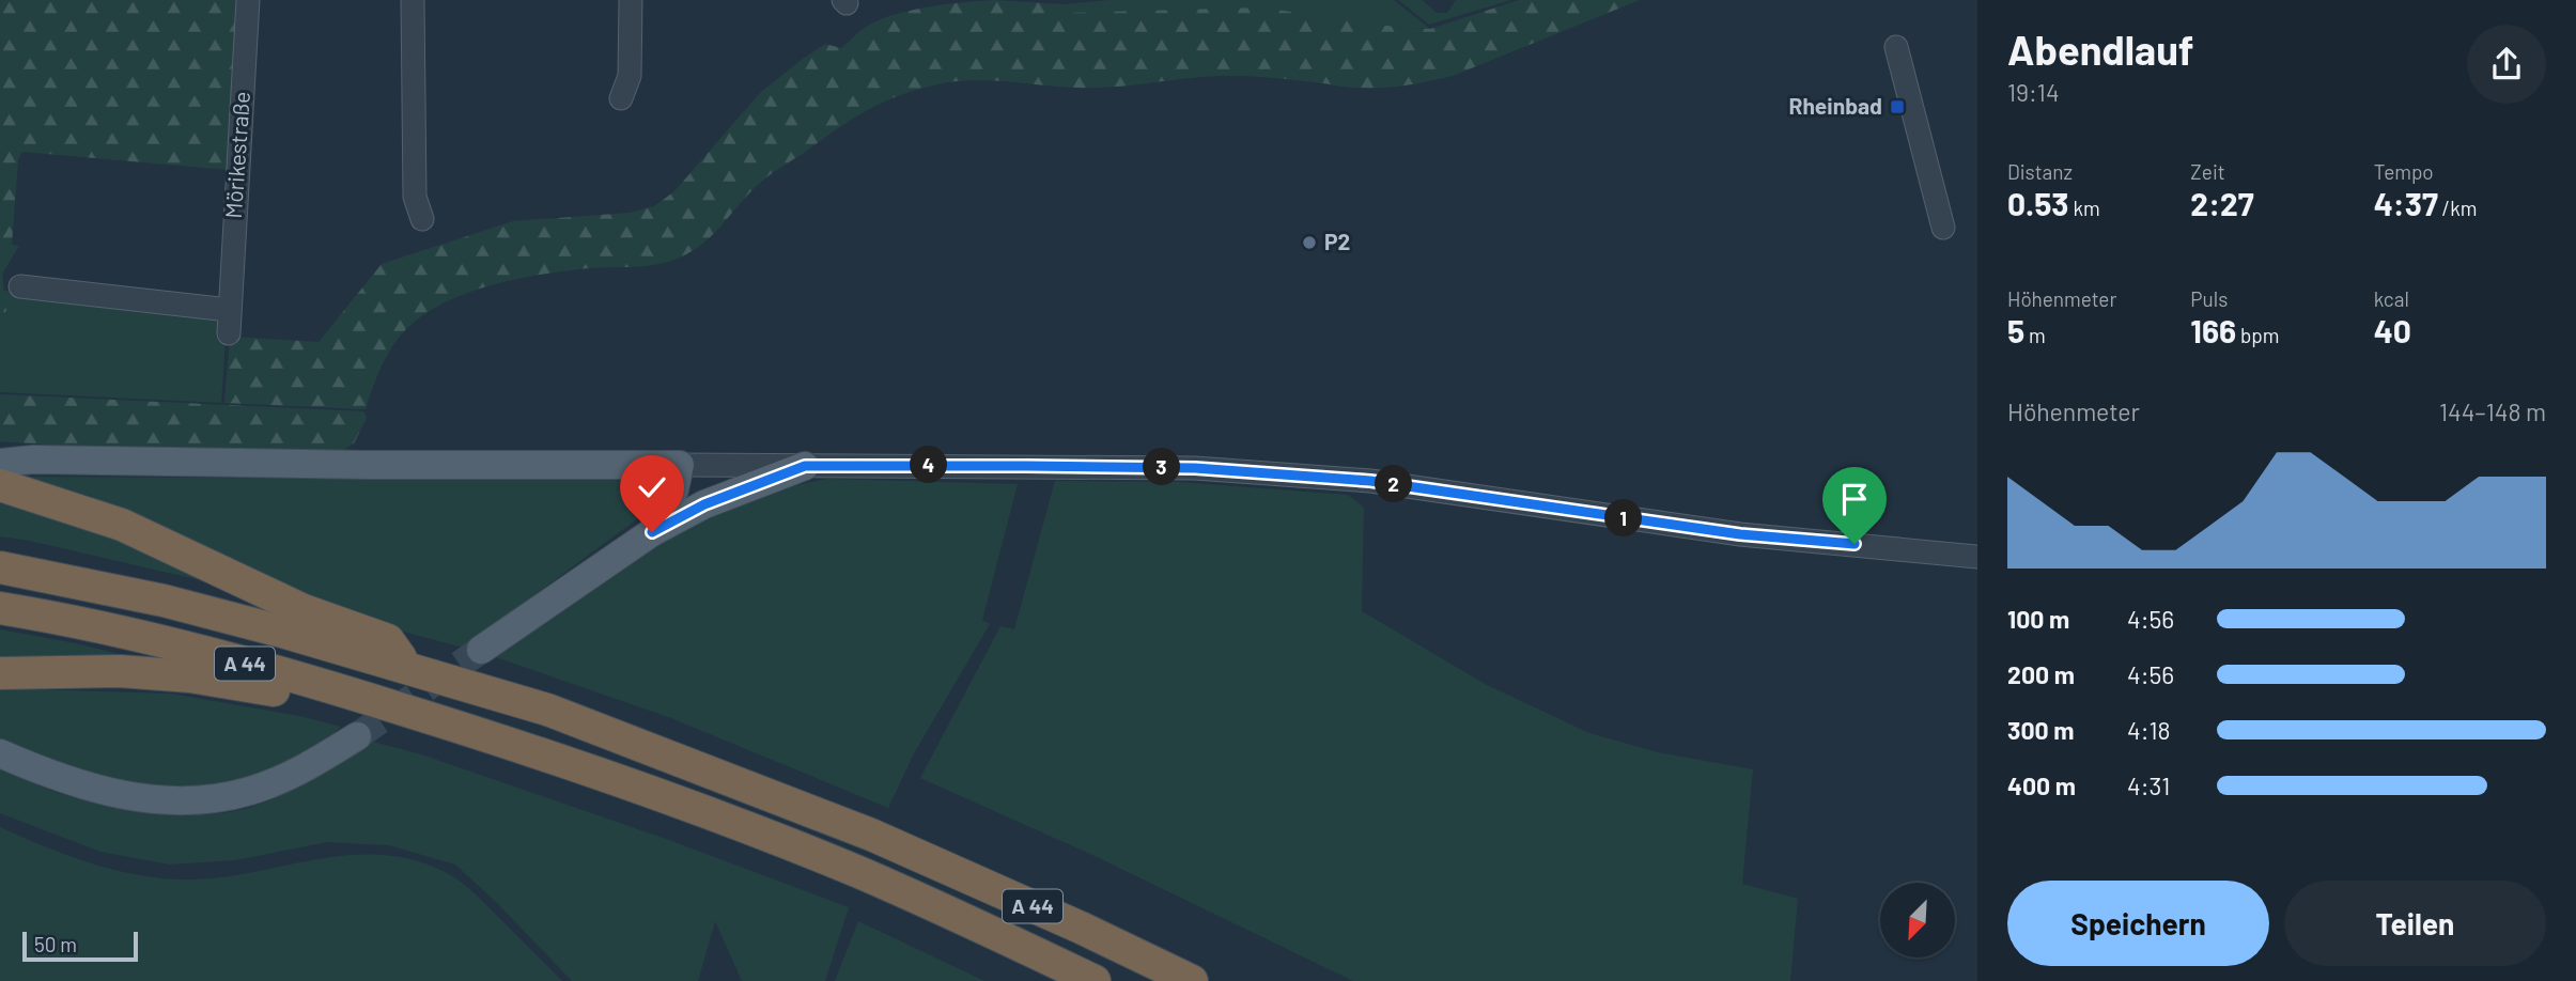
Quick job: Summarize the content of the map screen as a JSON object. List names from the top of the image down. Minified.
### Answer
{"streets":{"highway":["A 44"],"street":["Mörikestraße"]},"places":{"transit":["Rheinbad"],"other":["P2"]},"scale_bar":"50 m","north":"bottom left","page":{"heading":["Abendlauf","19:14"],"stats":[["Distanz","0.53 km"],["Zeit","2:27"],["Tempo","4:37 /km"],["Höhenmeter","5 m"],["Puls","166 bpm"],["kcal","40"]],"chart":["Höhenmeter","144–148 m"],"pins":["4","3","2","1"],"list":[{"name":"100 m","note":"4:56"},{"name":"200 m","note":"4:56"},{"name":"300 m","note":"4:18"},{"name":"400 m","note":"4:31"}],"buttons":["Speichern","Teilen"],"scale":"50 m"}}
